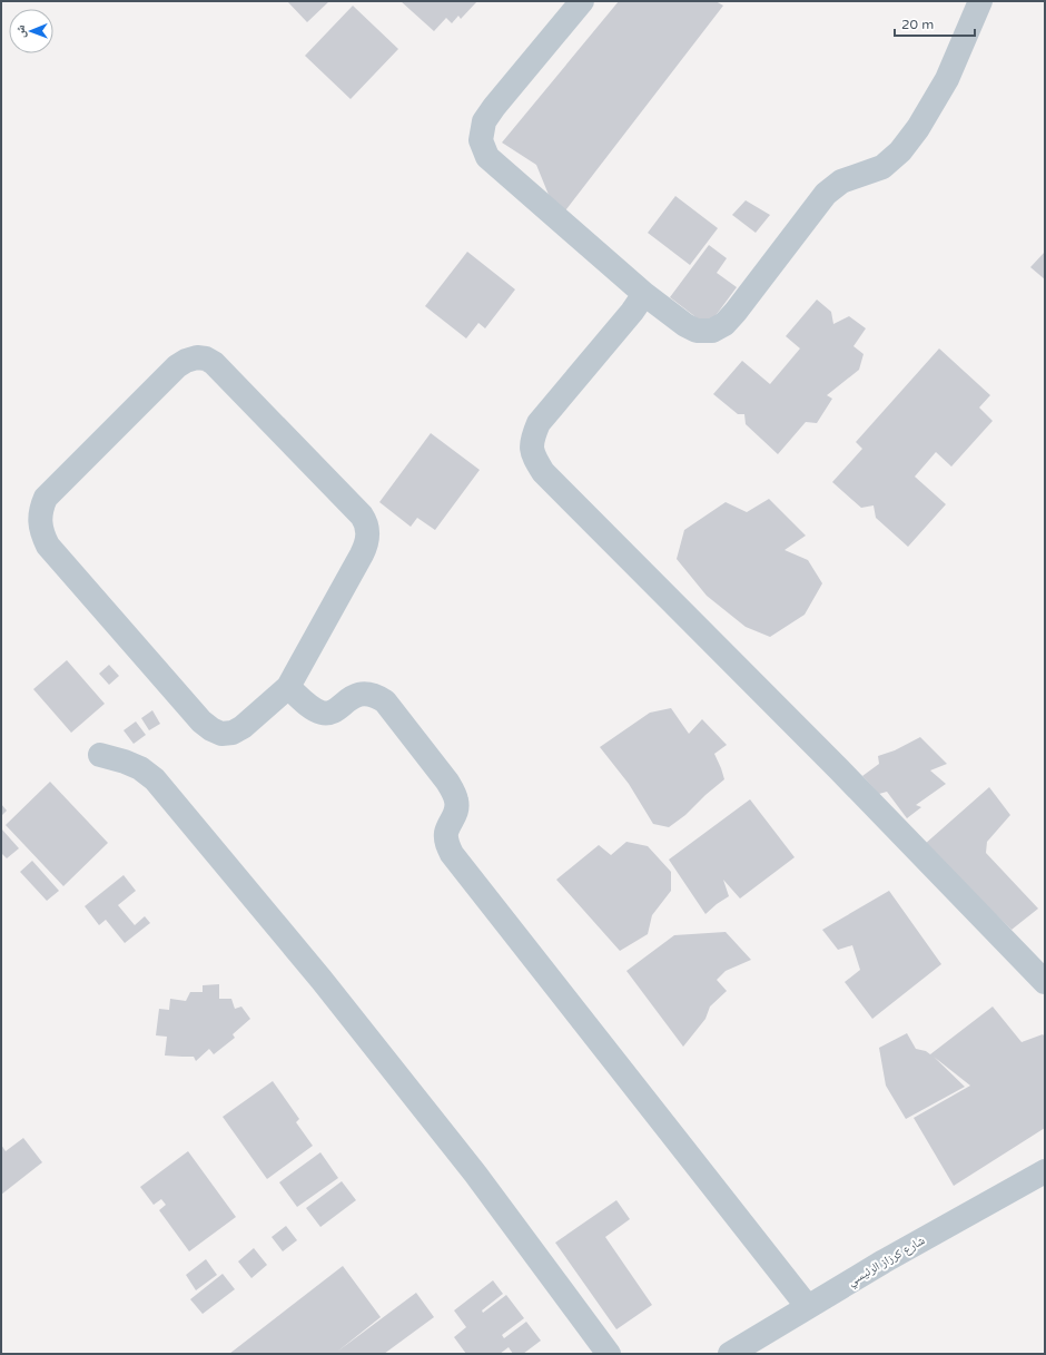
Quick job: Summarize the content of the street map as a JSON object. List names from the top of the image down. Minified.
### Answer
{"streets":{"street":["شارع كرزاز الرئيسي"]},"scale_bar":"20 m","north":"left"}
